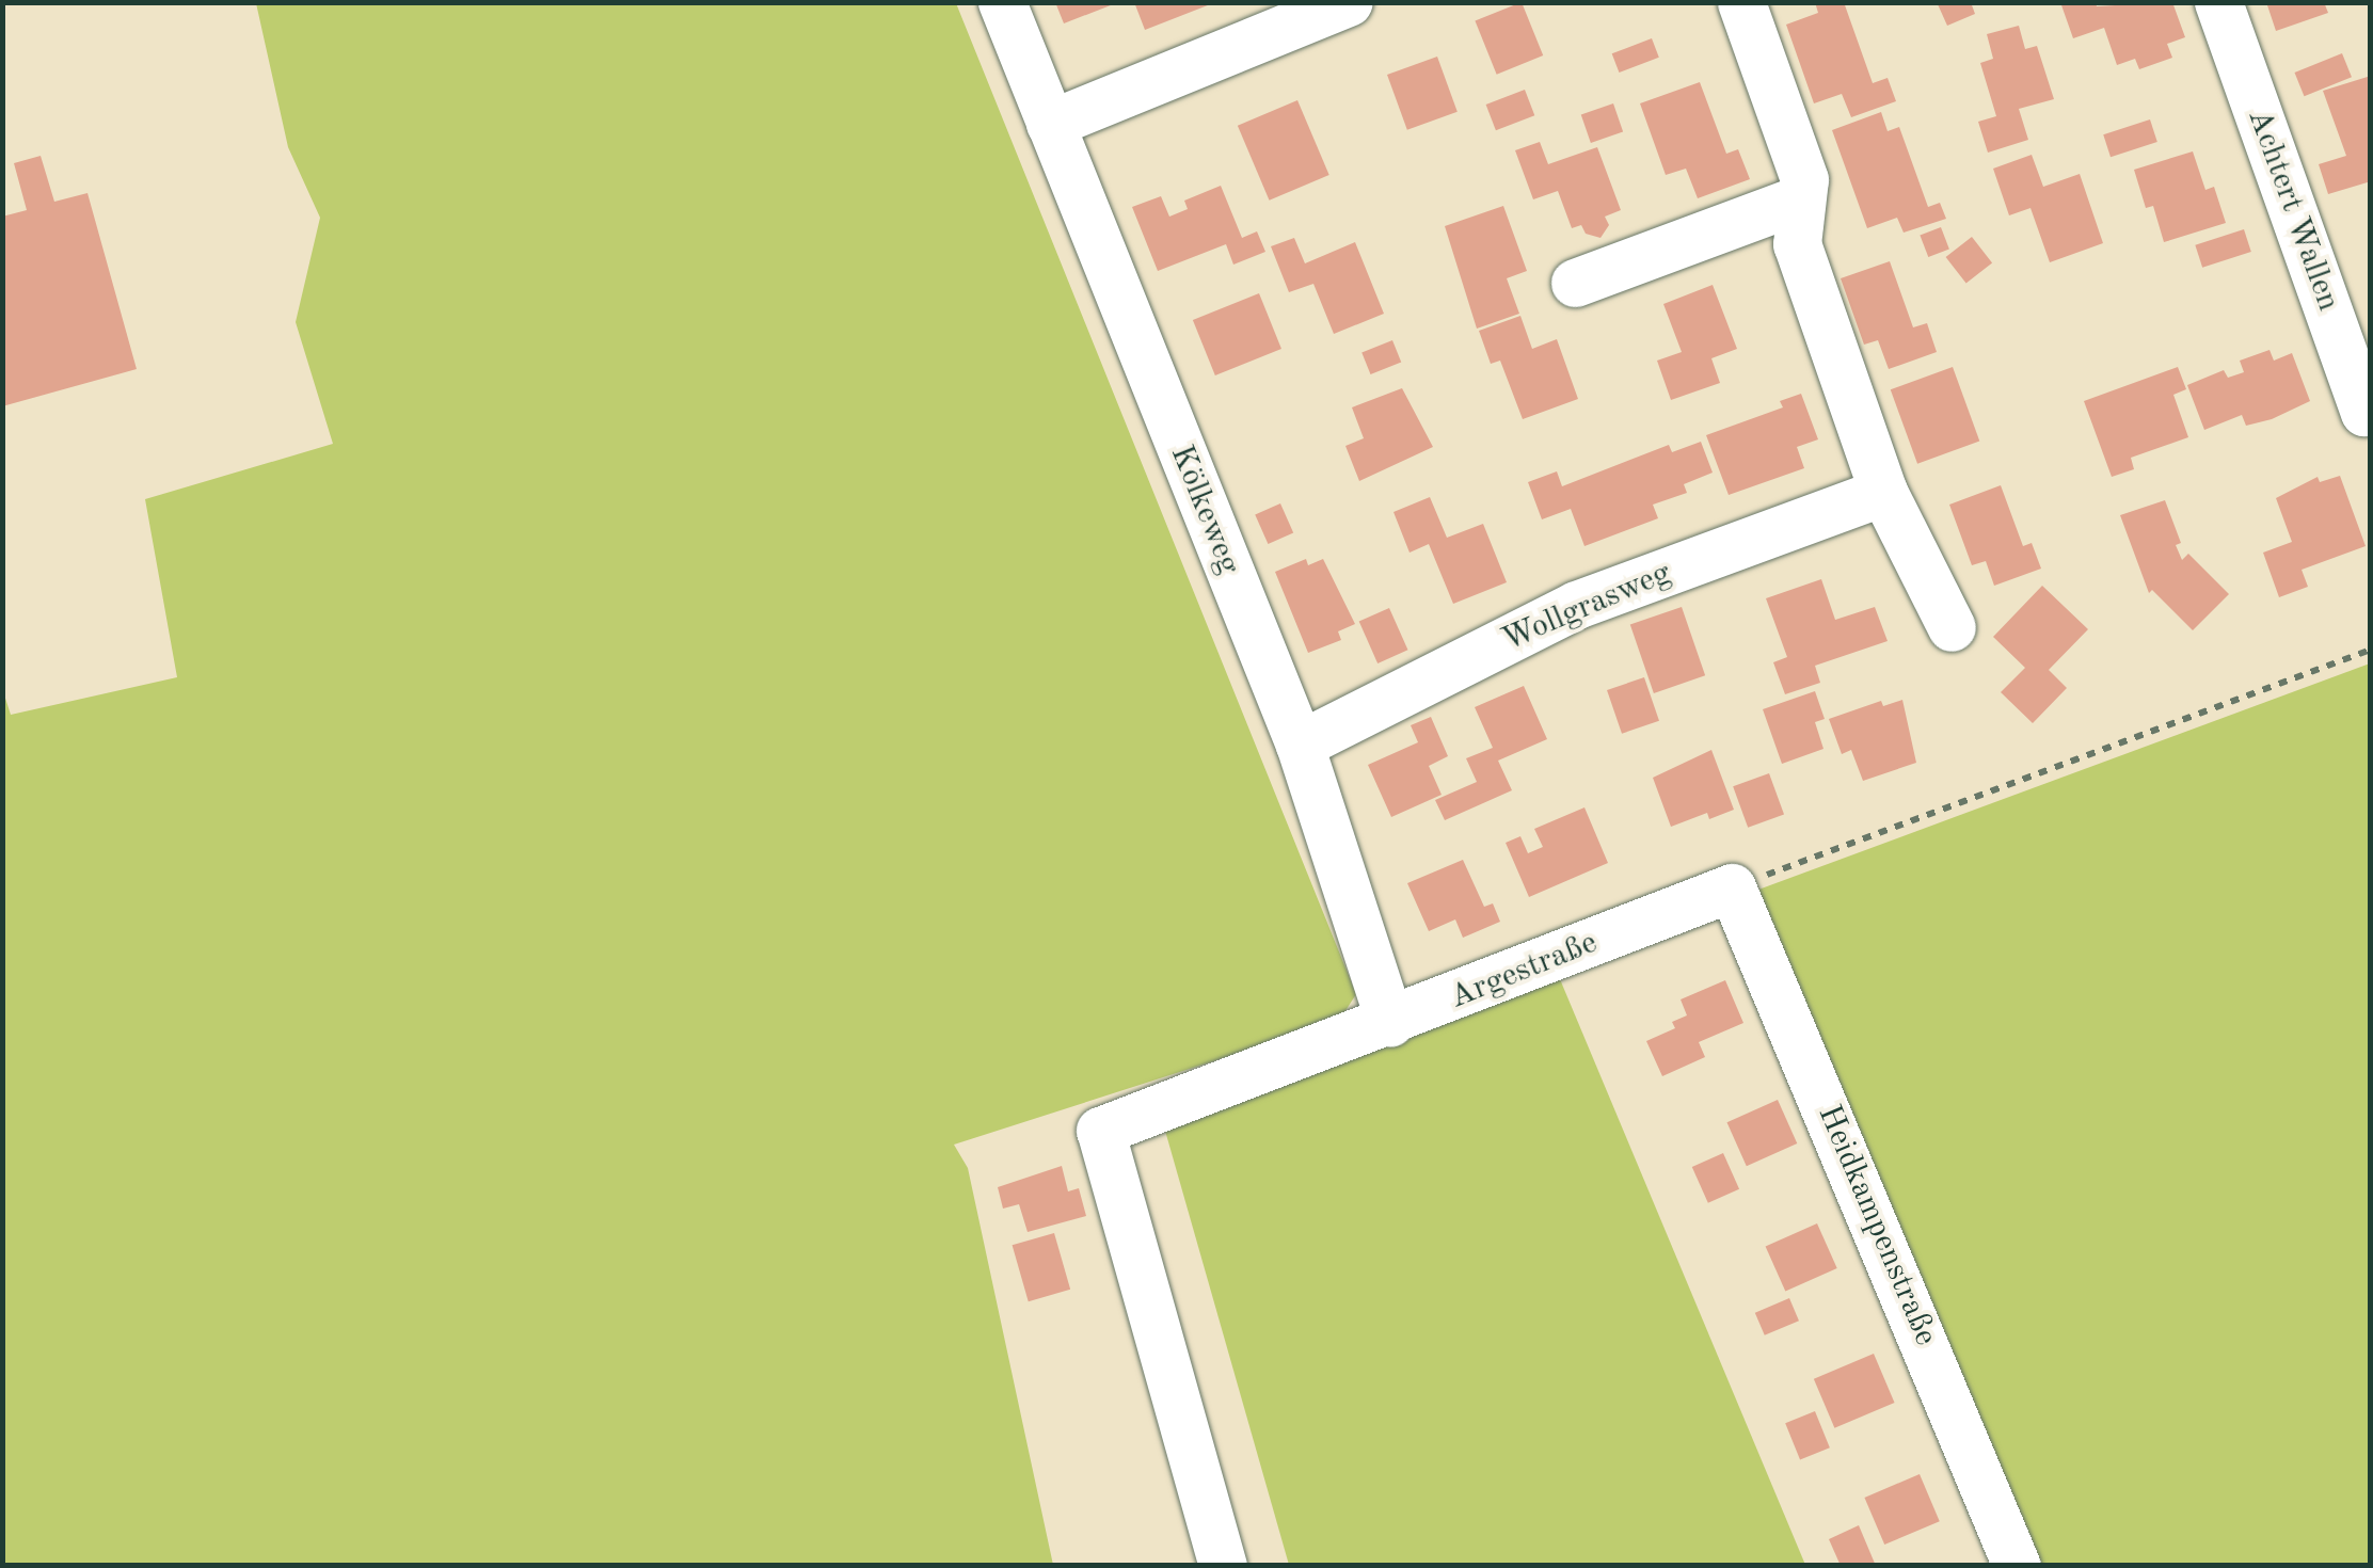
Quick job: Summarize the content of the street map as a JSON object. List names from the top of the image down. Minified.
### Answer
{"streets":{"street":["Achtert Wallen","Kölkeweg","Wollgrasweg","Argestraße","Heidkampenstraße"]},"crossings":[["Kölkeweg","Wollgrasweg"],["Kölkeweg","Argestraße"],["Argestraße","Heidkampenstraße"]]}
